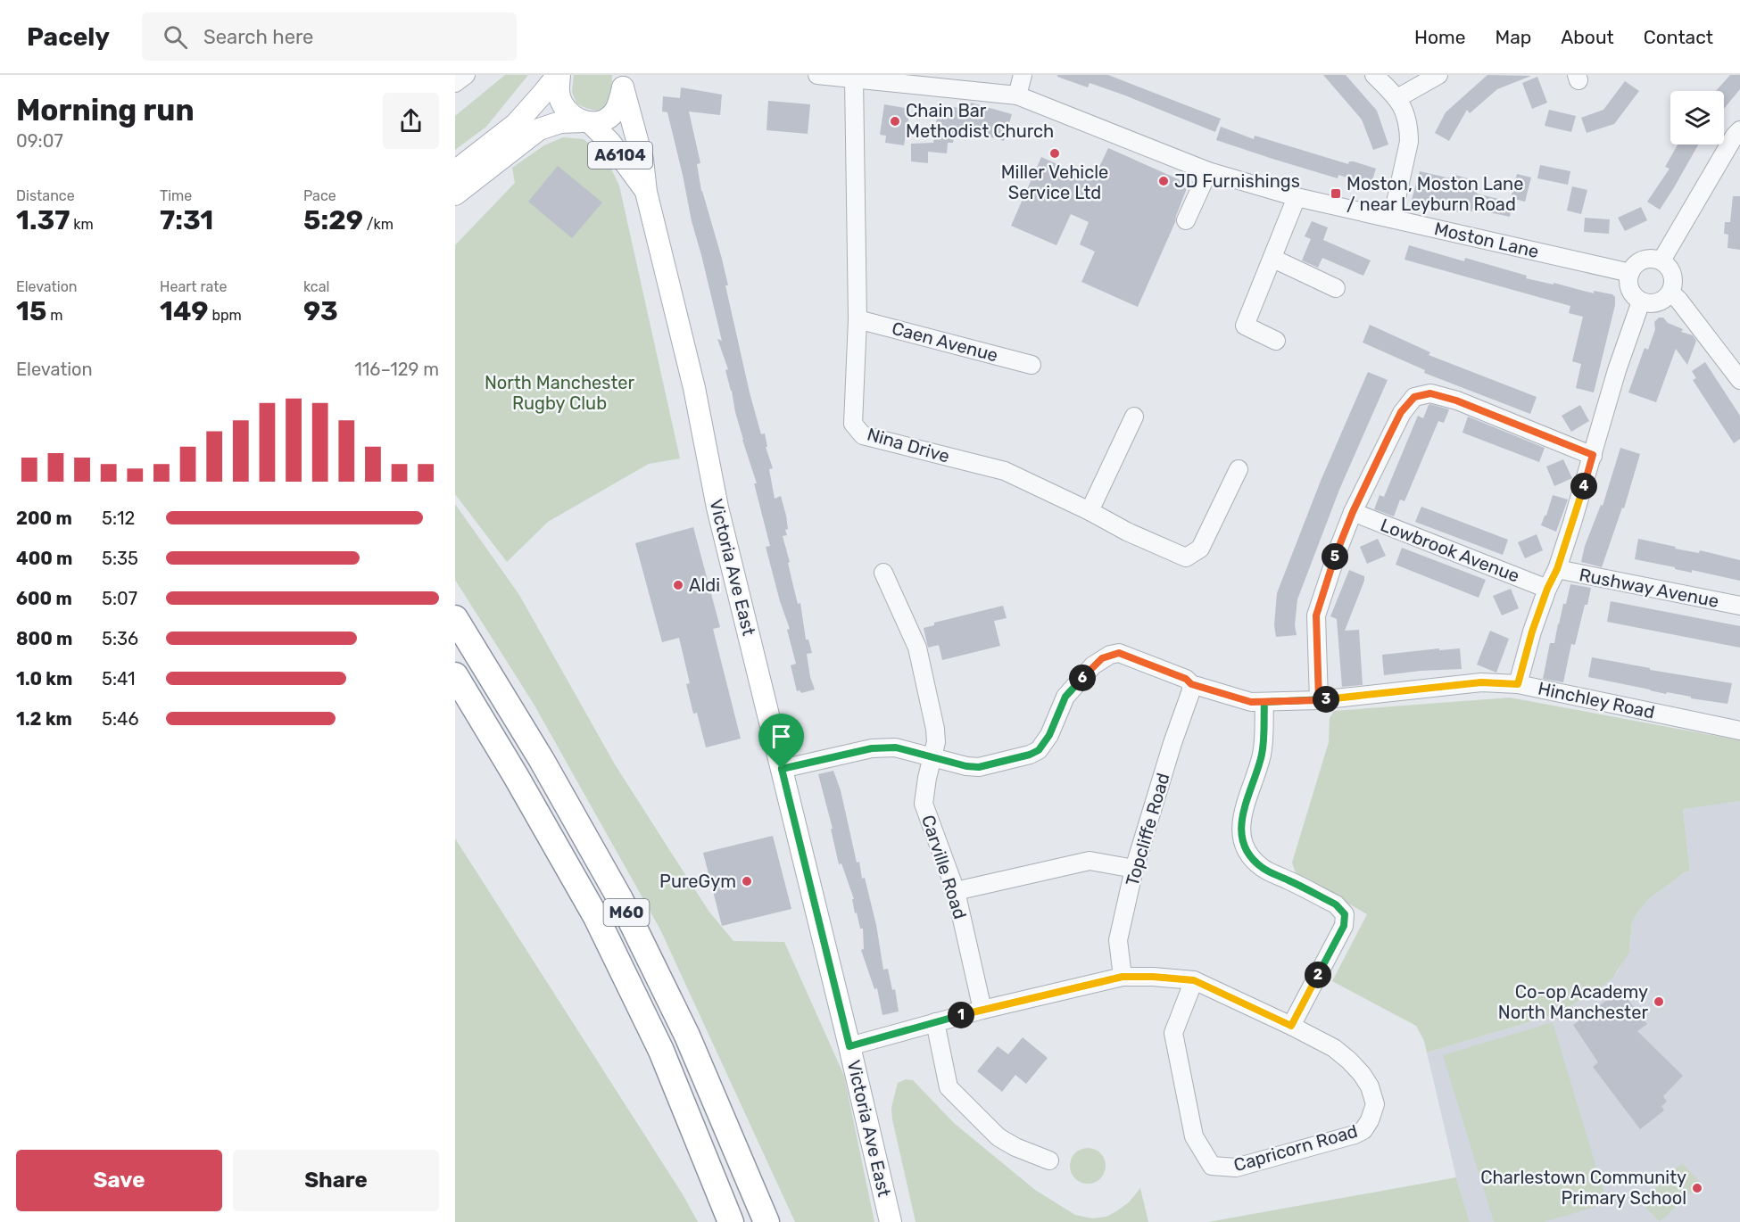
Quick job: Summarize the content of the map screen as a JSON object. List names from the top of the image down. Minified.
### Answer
{"streets":{"highway":["M60"],"main road":["A6104","Victoria Ave East"],"street":["Moston Lane","Caen Avenue","Nina Drive","Lowbrook Avenue","Rushway Avenue","Hinchley Road","Topcliffe Road","Carville Road","Capricorn Road"]},"crossings":[["A6104","Victoria Ave East"],["Moston Lane","Nina Drive"],["Caen Avenue","Nina Drive"],["Victoria Ave East","Hinchley Road"],["Hinchley Road","Topcliffe Road"],["Hinchley Road","Carville Road"]],"parks":["North Manchester Rugby Club"],"places":{"other":["Chain Bar Methodist Church","Miller Vehicle Service Ltd","JD Furnishings","Aldi","PureGym","Co-op Academy North Manchester","Charlestown Community Primary School"],"transit":["Moston, Moston Lane / near Leyburn Road"]},"page":{"header":"Pacely","search":"Search here","nav":["Home","Map","About","Contact"],"heading":["Morning run","09:07"],"stats":[["Distance","1.37 km"],["Time","7:31"],["Pace","5:29 /km"],["Elevation","15 m"],["Heart rate","149 bpm"],["kcal","93"]],"chart":["Elevation","116–129 m"],"pins":["4","5","6","3","2","1"],"list":[{"name":"200 m","note":"5:12"},{"name":"400 m","note":"5:35"},{"name":"600 m","note":"5:07"},{"name":"800 m","note":"5:36"},{"name":"1.0 km","note":"5:41"},{"name":"1.2 km","note":"5:46"}],"buttons":["Save","Share"]}}
